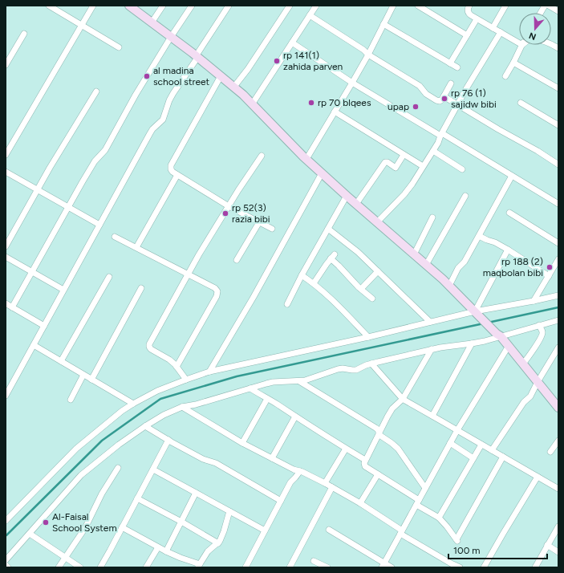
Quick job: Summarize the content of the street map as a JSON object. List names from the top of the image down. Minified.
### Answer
{"places":["rp 141(1) zahida parven","al madina school street","rp 76 (1) sajidw bibi","rp 70 blqees","upap","rp 52(3) razia bibi","rp 188 (2) maqbolan bibi","Al-Faisal School System"],"scale_bar":"100 m","north":"bottom"}
